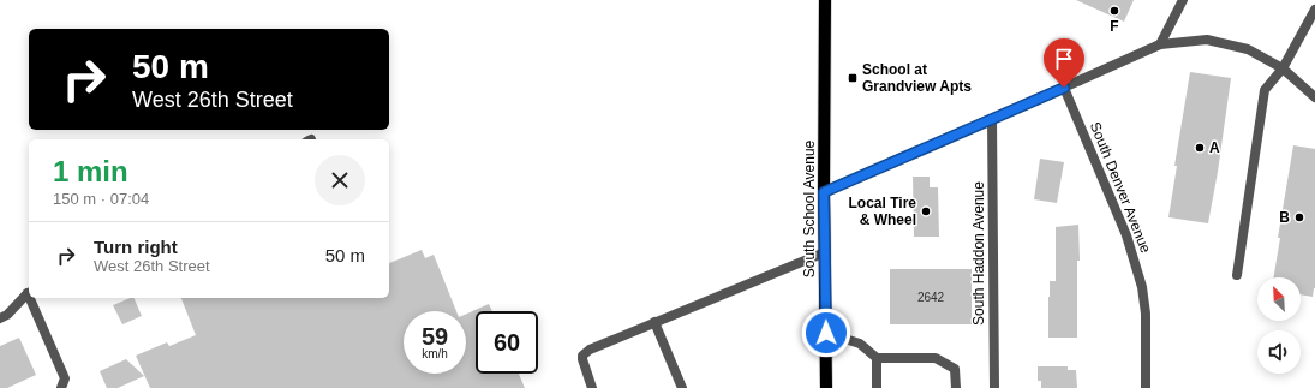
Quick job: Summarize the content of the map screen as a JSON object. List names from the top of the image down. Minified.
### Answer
{"streets":{"main road":["South School Avenue"],"street":["South Denver Avenue","South Haddon Avenue"]},"places":{"other":["F","A","Local Tire & Wheel","B"],"transit":["School at Grandview Apts"]},"house_numbers":["2642"],"north":"top left","page":{"turn":["50 m","West 26th Street"],"heading":["1 min","150 m · 07:04"],"list":[{"name":"Turn right","note":"West 26th Street","value":"50 m"}],"speed":"59 km/h","limit":"60"}}
